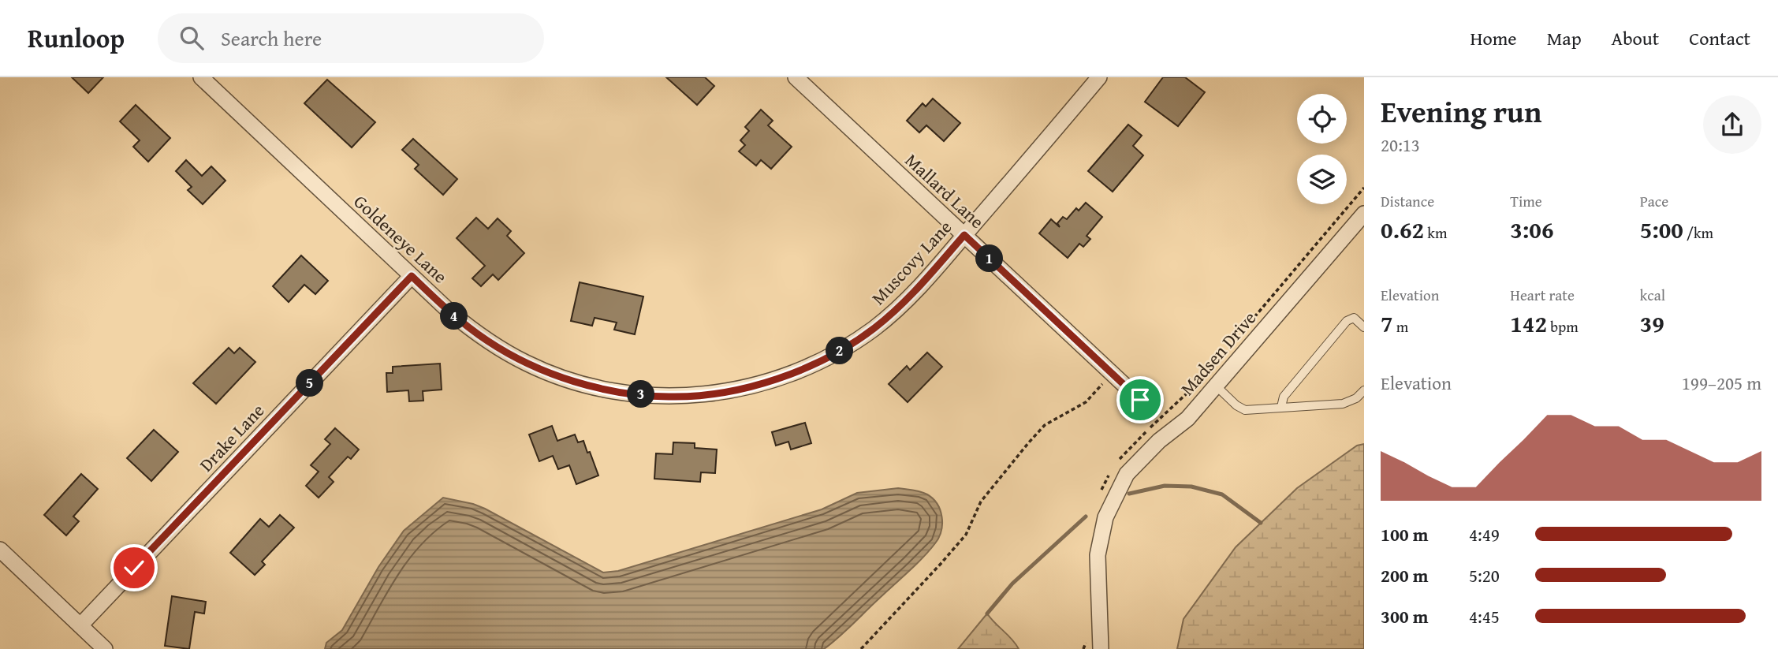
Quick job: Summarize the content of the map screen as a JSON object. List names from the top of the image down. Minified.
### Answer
{"streets":{"street":["Mallard Lane","Goldeneye Lane","Muscovy Lane","Madsen Drive","Drake Lane"]},"crossings":[["Mallard Lane","Muscovy Lane"],["Goldeneye Lane","Muscovy Lane"],["Goldeneye Lane","Drake Lane"]],"page":{"header":"Runloop","search":"Search here","nav":["Home","Map","About","Contact"],"heading":["Evening run","20:13"],"stats":[["Distance","0.62 km"],["Time","3:06"],["Pace","5:00 /km"],["Elevation","7 m"],["Heart rate","142 bpm"],["kcal","39"]],"pins":["1","4","2","5","3"],"chart":["Elevation","199–205 m"],"list":[{"name":"100 m","note":"4:49"},{"name":"200 m","note":"5:20"},{"name":"300 m","note":"4:45"}]}}
